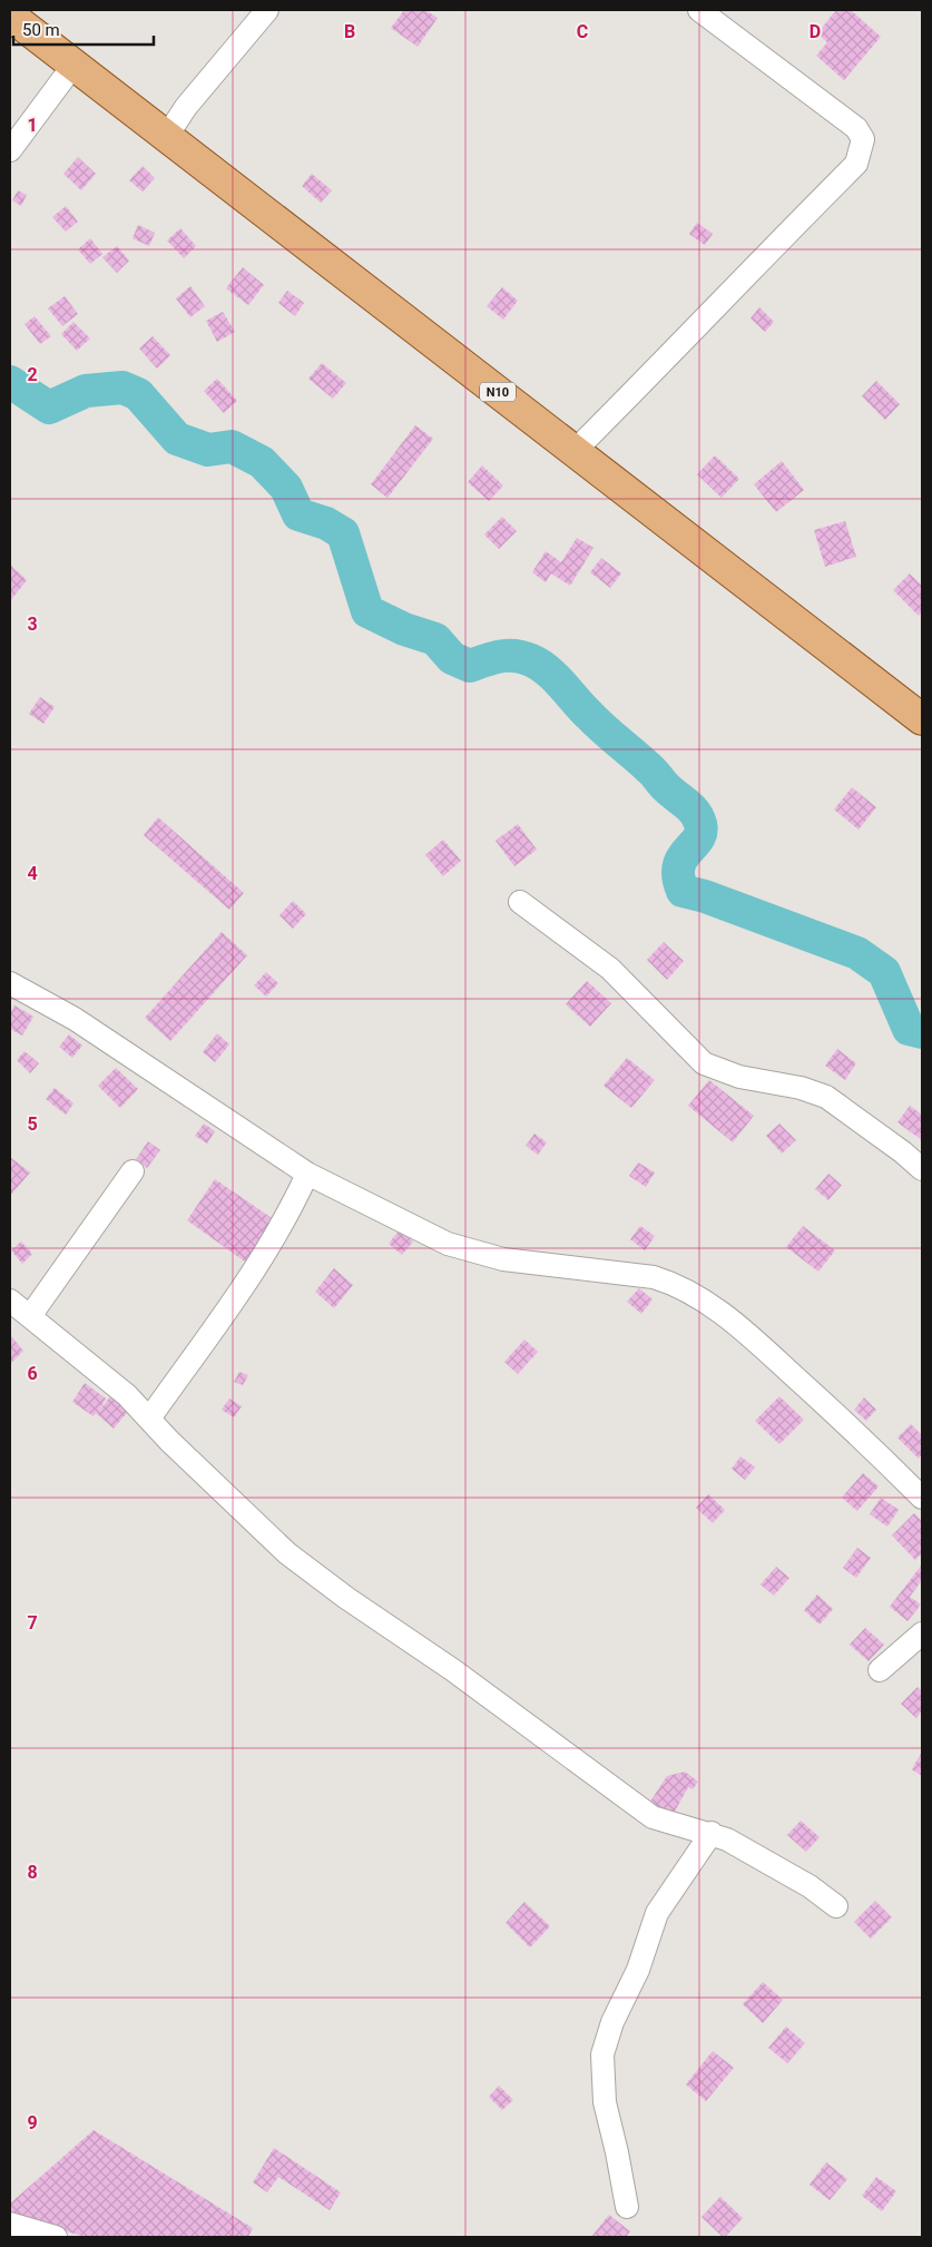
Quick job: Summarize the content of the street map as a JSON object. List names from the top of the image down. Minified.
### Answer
{"streets":{"main road":["N10"]},"scale_bar":"50 m","grid":{"columns":["B","C","D"],"rows":["1","2","3","4","5","6","7","8","9"]}}
